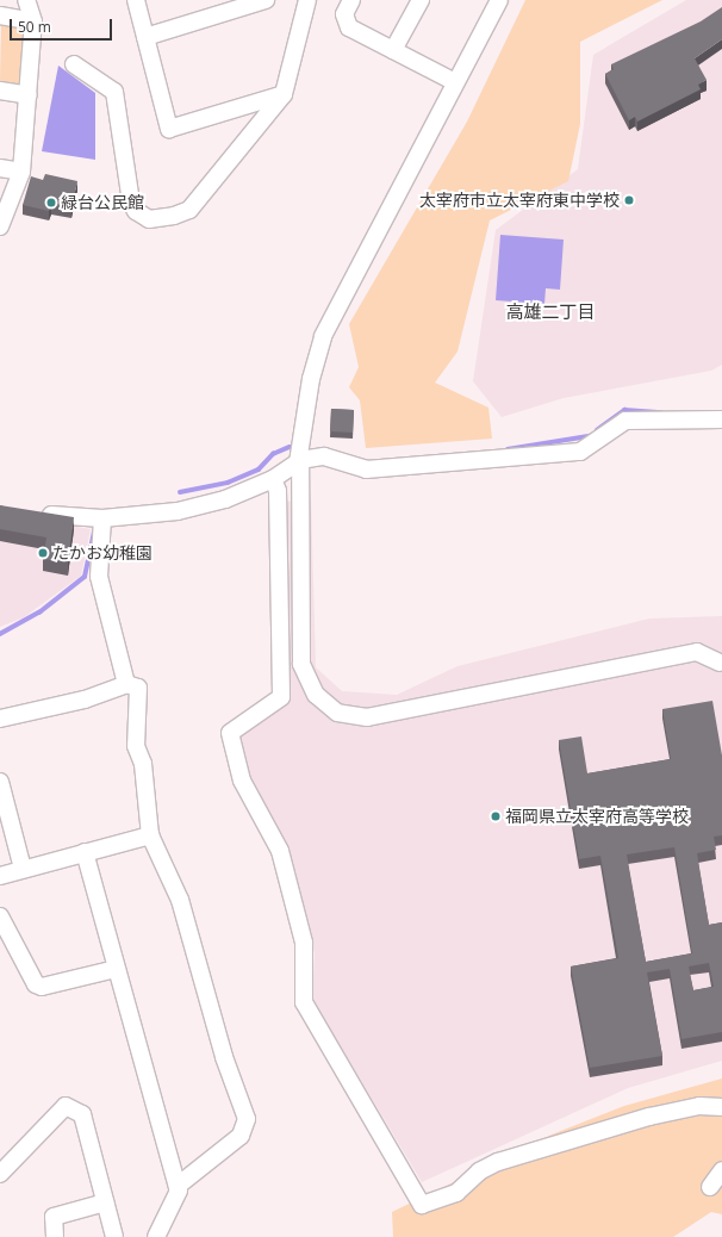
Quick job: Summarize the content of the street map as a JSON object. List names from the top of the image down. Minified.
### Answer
{"districts":["高雄二丁目"],"places":["太宰府市立太宰府東中学校","緑台公民館","たかお幼稚園","福岡県立太宰府高等学校"],"scale_bar":"50 m"}
